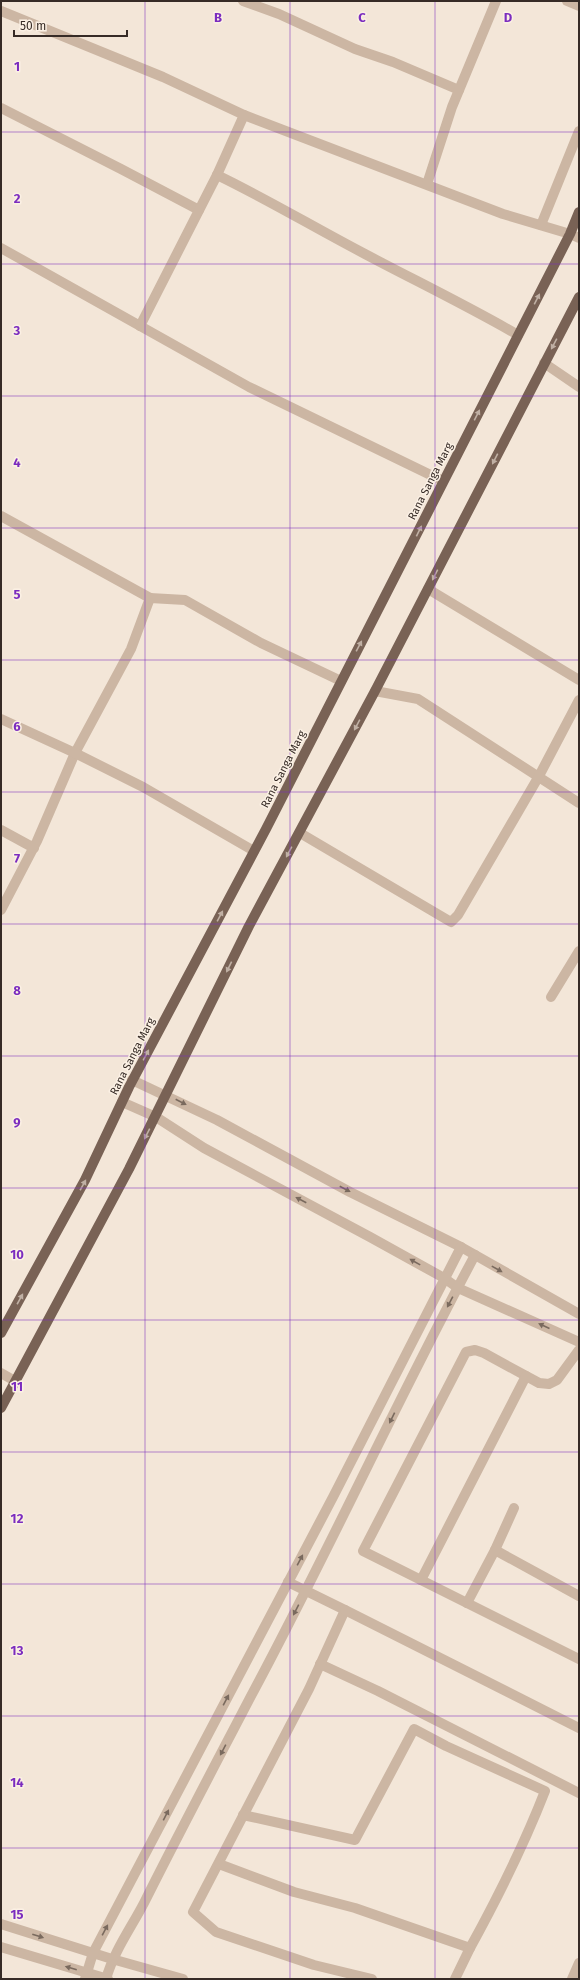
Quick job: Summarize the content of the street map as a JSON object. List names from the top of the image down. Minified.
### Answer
{"streets":{"main road":["Rana Sanga Marg"]},"scale_bar":"50 m","grid":{"columns":["B","C","D"],"rows":["1","2","3","4","5","6","7","8","9","10","11","12","13","14","15"]}}
